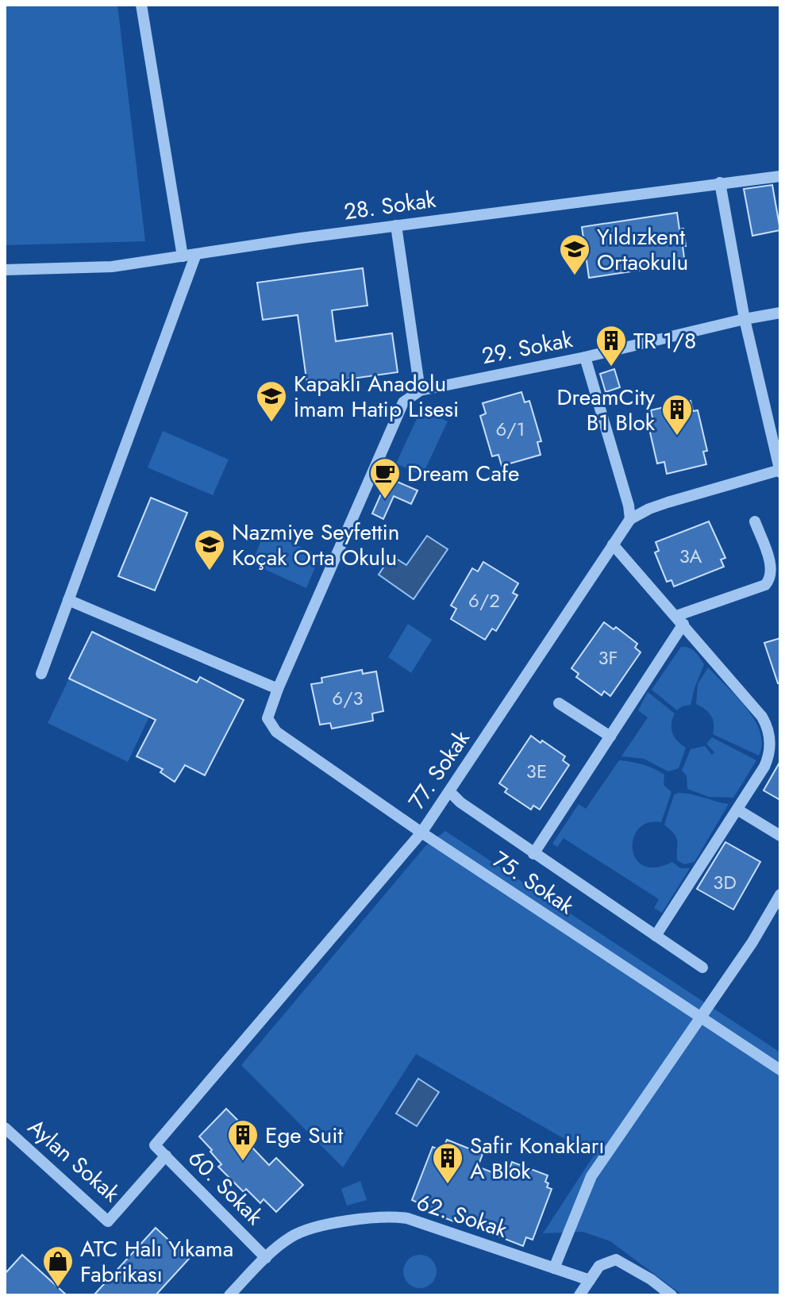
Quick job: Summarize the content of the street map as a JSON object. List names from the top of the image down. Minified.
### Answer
{"streets":{"street":["28. Sokak","29. Sokak","77. Sokak","75. Sokak","Aylan Sokak","60. Sokak","62. Sokak"]},"crossings":[["77. Sokak","75. Sokak"],["77. Sokak","60. Sokak"],["Aylan Sokak","60. Sokak"],["60. Sokak","62. Sokak"]],"places":{"school or university":["Yıldızkent Ortaokulu","Kapaklı Anadolu İmam Hatip Lisesi","Nazmiye Seyfettin Koçak Orta Okulu"],"building":["TR 1/8","DreamCity B1 Blok","Ege Suit","Safir Konakları A Blok"],"cafe":["Dream Cafe"],"shop":["ATC Halı Yıkama Fabrikası"]},"house_numbers":["6/1","3A","6/2","3F","6/3","3E","3D"]}
